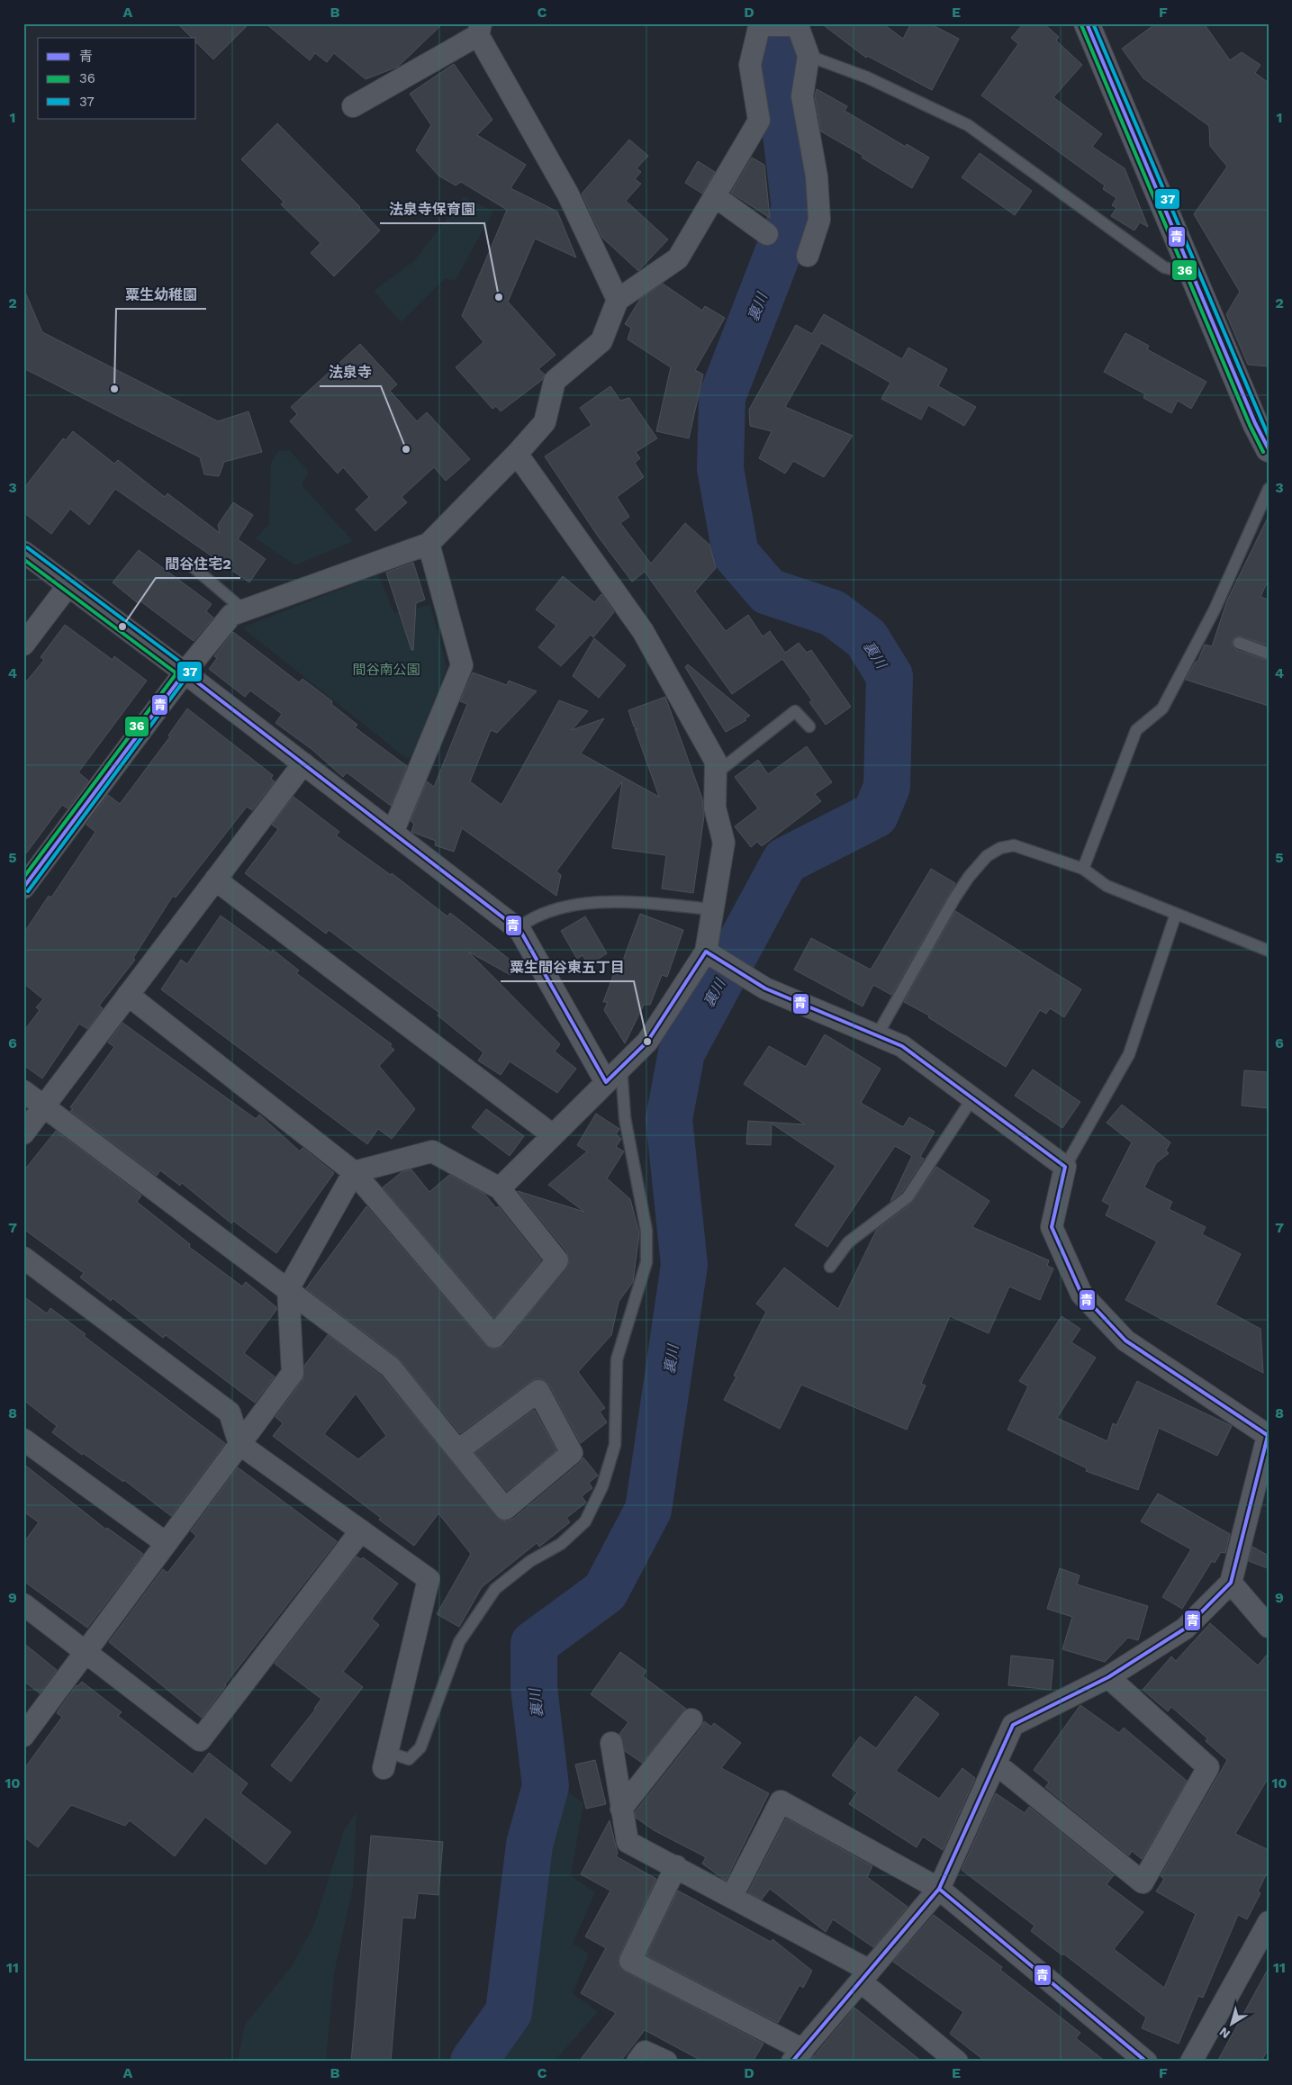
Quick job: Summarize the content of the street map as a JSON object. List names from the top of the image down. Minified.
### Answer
{"water":["裏川"],"parks":["間谷南公園"],"places":["法泉寺保育園","粟生幼稚園","法泉寺","間谷住宅2","粟生間谷東五丁目"],"lines":["transit line 青","transit line 37","transit line 36"],"legend":["青","36","37"],"north":"bottom left","grid":{"columns":["A","B","C","D","E","F"],"rows":["1","2","3","4","5","6","7","8","9","10","11"]}}
